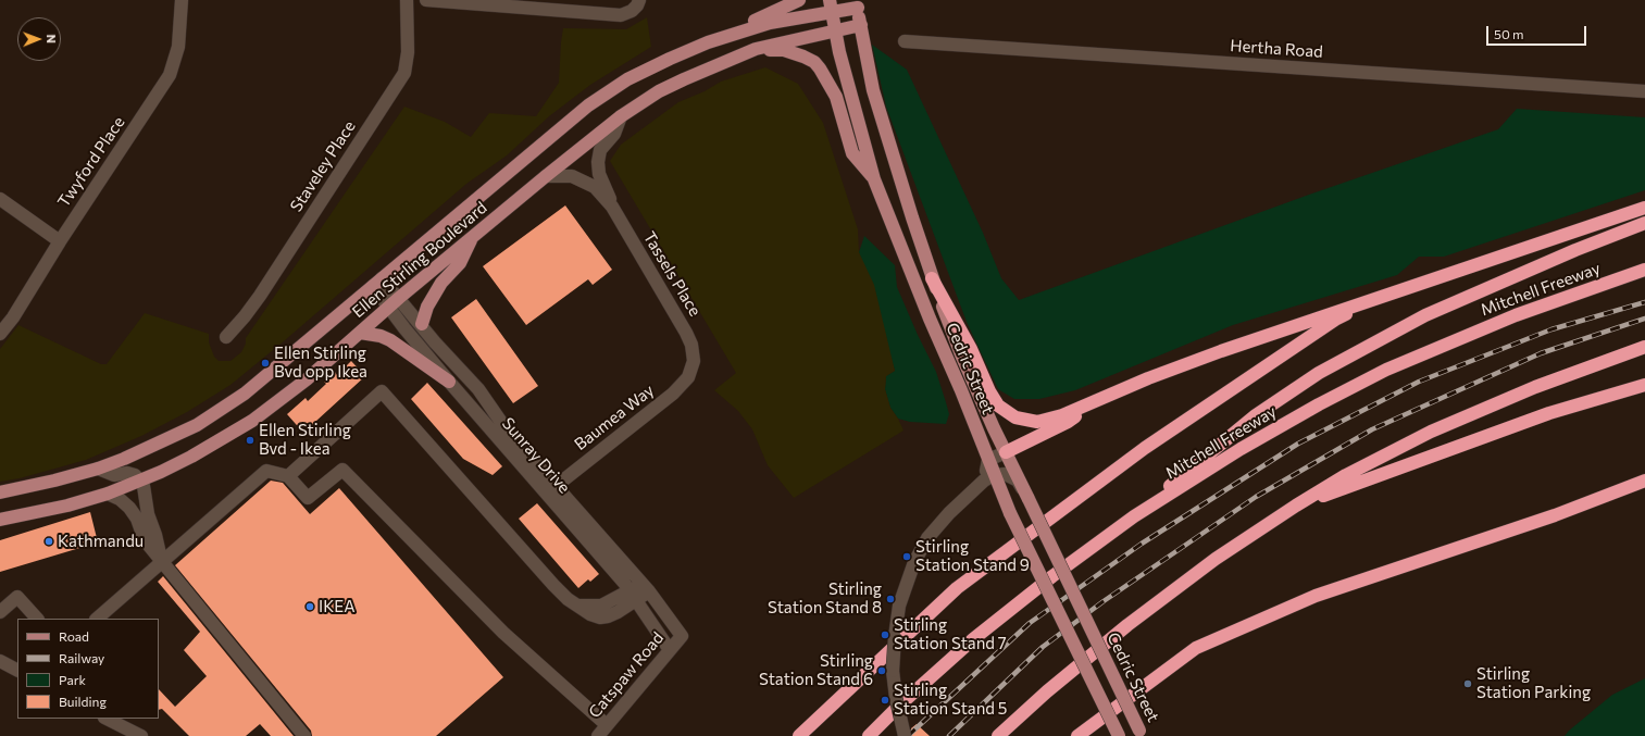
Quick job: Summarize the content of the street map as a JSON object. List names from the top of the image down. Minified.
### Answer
{"streets":{"highway":["Mitchell Freeway"],"main road":["Ellen Stirling Boulevard","Cedric Street"],"street":["Hertha Road","Twyford Place","Staveley Place","Tassels Place","Baumea Way","Sunray Drive","Catspaw Road"]},"crossings":[["Ellen Stirling Boulevard","Tassels Place"],["Ellen Stirling Boulevard","Cedric Street"],["Ellen Stirling Boulevard","Sunray Drive"],["Tassels Place","Baumea Way"],["Baumea Way","Sunray Drive"],["Sunray Drive","Catspaw Road"]],"places":["Ellen Stirling Bvd opp Ikea","Ellen Stirling Bvd - Ikea","Kathmandu","Stirling Station Stand 9","Stirling Station Stand 8","IKEA","Stirling Station Stand 7","Stirling Station Stand 6","Stirling Station Parking","Stirling Station Stand 5"],"legend":["Road","Railway","Park","Building"],"scale_bar":"50 m","north":"right"}
